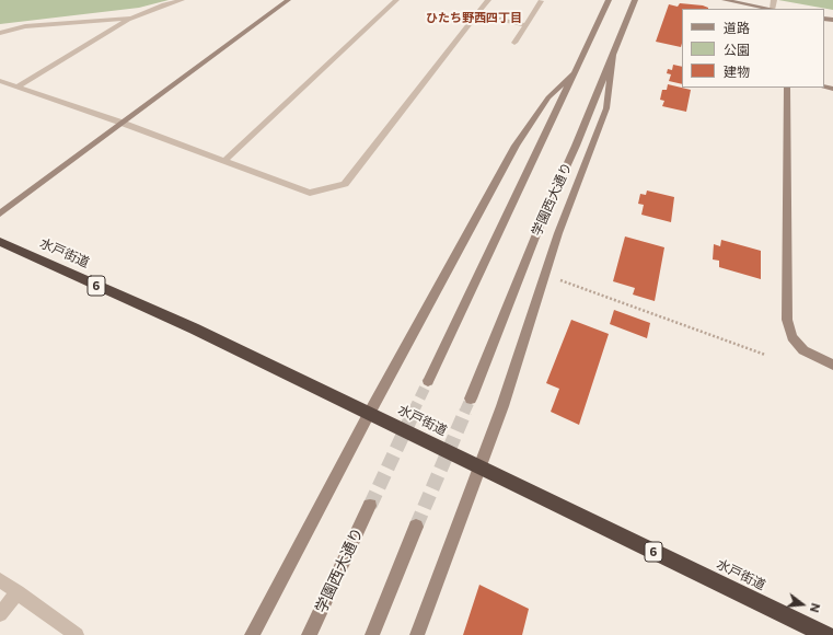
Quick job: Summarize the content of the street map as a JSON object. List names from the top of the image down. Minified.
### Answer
{"streets":{"highway":["水戸街道","6"],"main road":["学園西大通り"]},"districts":["ひたち野西四丁目"],"legend":["道路","公園","建物"],"north":"right"}
